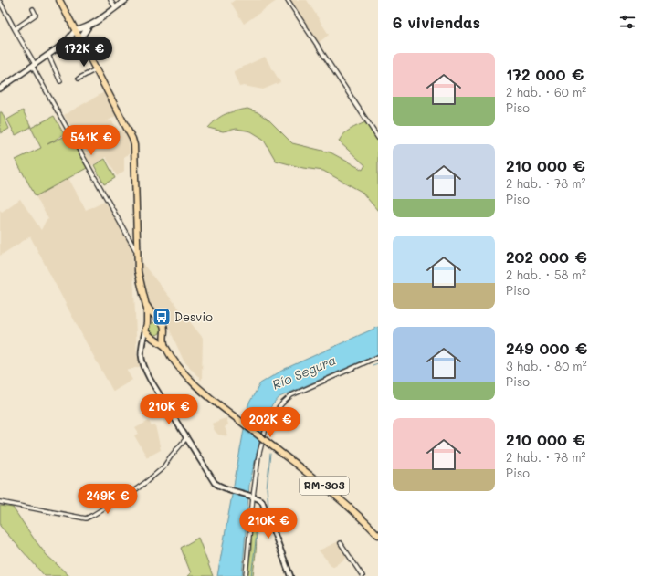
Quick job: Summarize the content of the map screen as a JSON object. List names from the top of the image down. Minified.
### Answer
{"streets":{"highway":["RM-303"]},"water":["Río Segura"],"places":{"bus stop":["Desvio"]},"page":{"heading":"6 viviendas","price":["172K €","541K €","210K €","202K €","249K €","210K €"],"list":[{"name":"172 000 €","note":"2 hab. · 60 m² · Piso"},{"name":"210 000 €","note":"2 hab. · 78 m² · Piso"},{"name":"202 000 €","note":"2 hab. · 58 m² · Piso"},{"name":"249 000 €","note":"3 hab. · 80 m² · Piso"},{"name":"210 000 €","note":"2 hab. · 78 m² · Piso"}]}}
